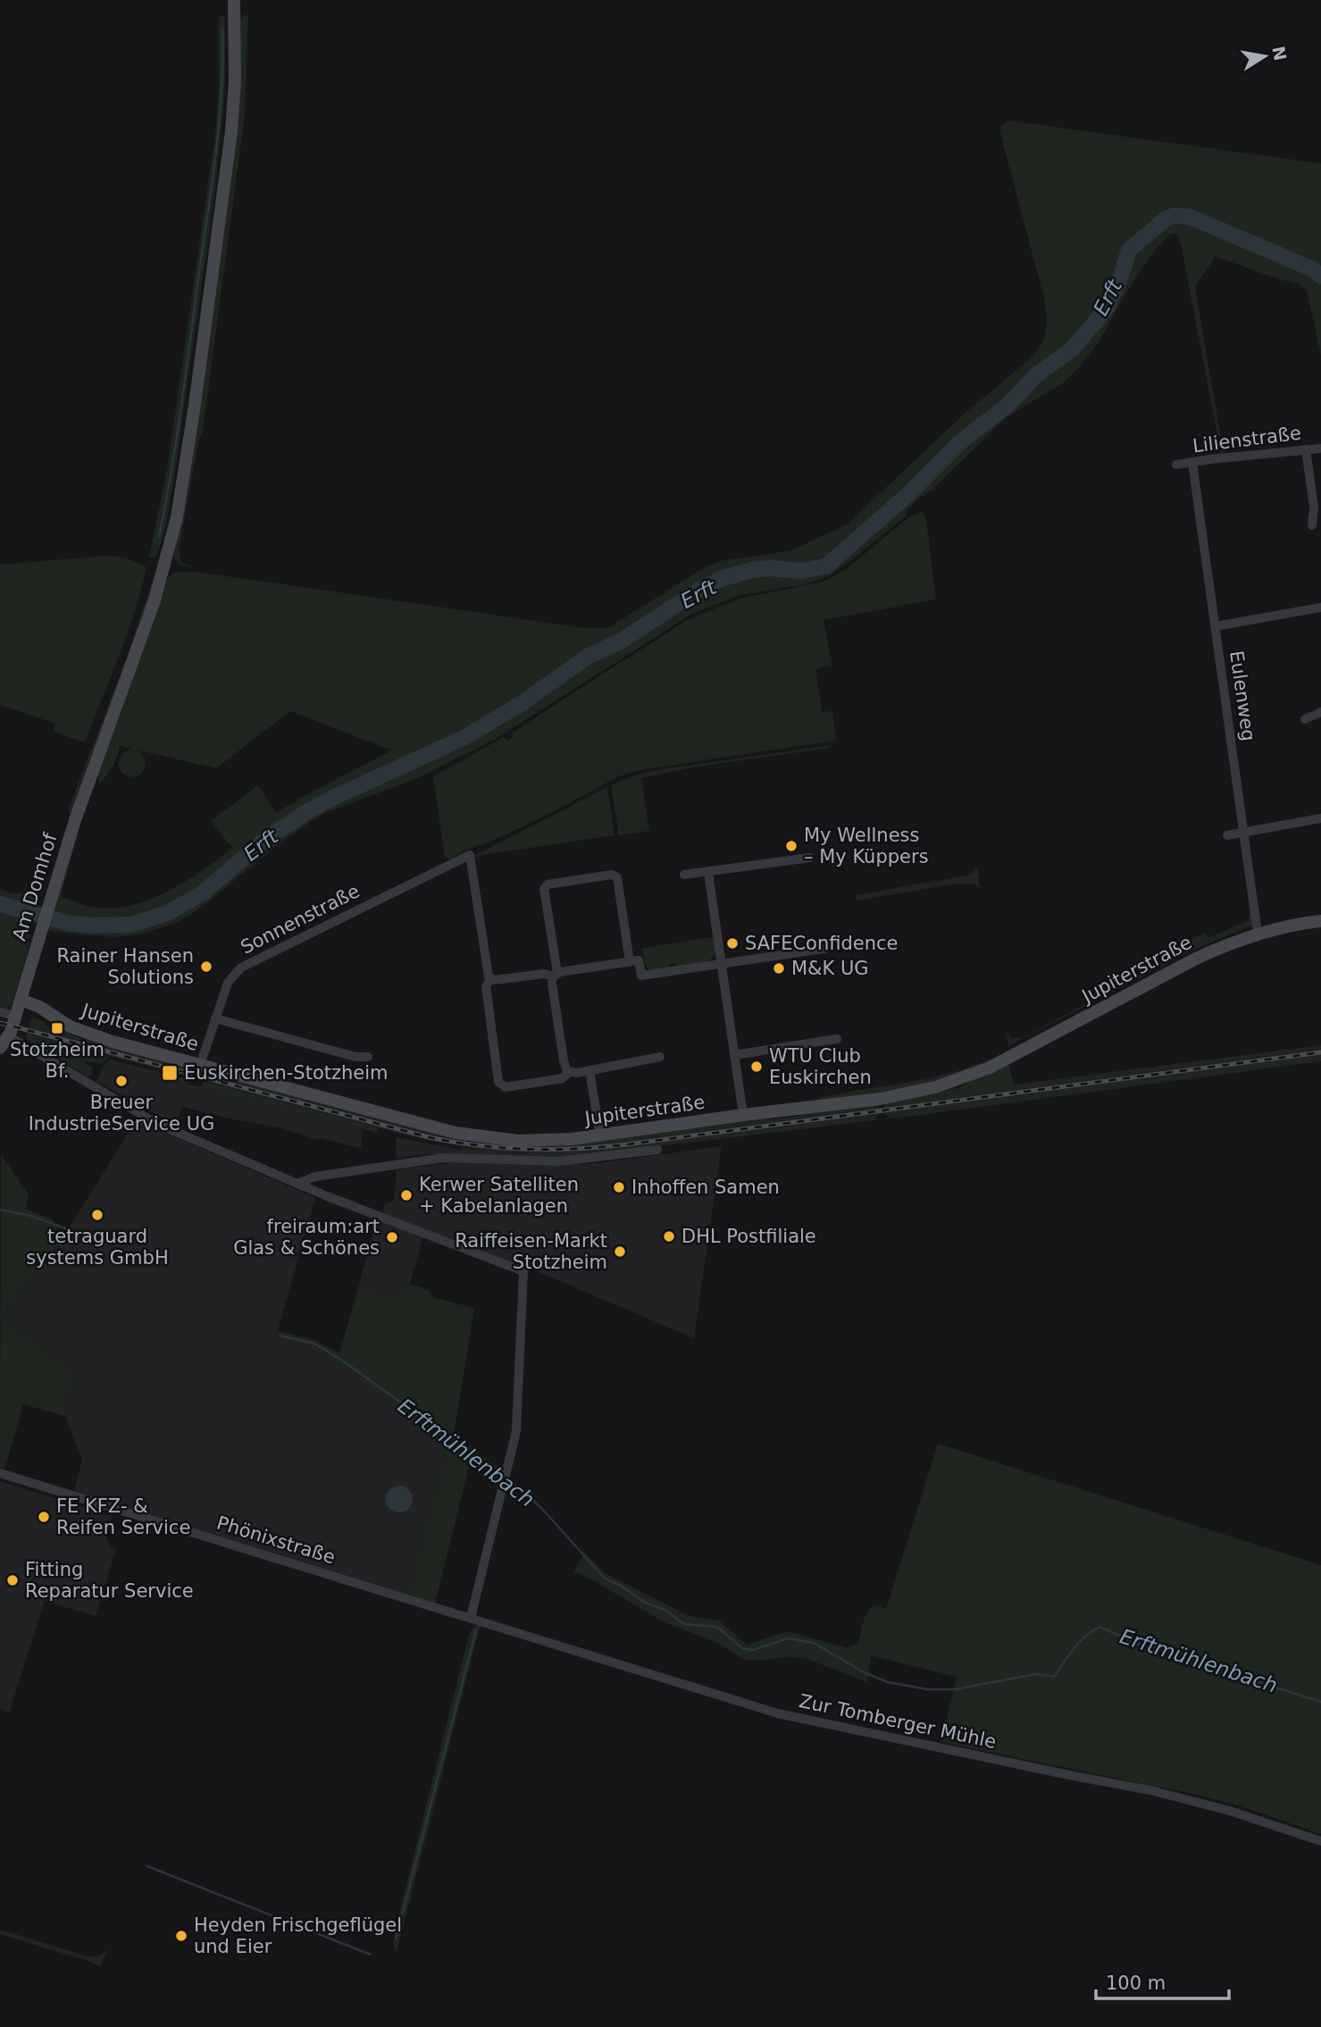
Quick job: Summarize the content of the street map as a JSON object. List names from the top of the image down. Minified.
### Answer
{"streets":{"street":["Lilienstraße","Eulenweg","Am Domhof","Sonnenstraße","Jupiterstraße","Phönixstraße","Zur Tomberger Mühle"]},"crossings":[["Lilienstraße","Eulenweg"],["Eulenweg","Jupiterstraße"],["Am Domhof","Jupiterstraße"],["Sonnenstraße","Jupiterstraße"],["Phönixstraße","Zur Tomberger Mühle"]],"water":["Erft","Erftmühlenbach"],"places":{"other":["My Wellness – My Küppers","SAFEConfidence","Rainer Hansen Solutions","M&K UG","WTU Club Euskirchen","Breuer IndustrieService UG","Inhoffen Samen","Kerwer Satelliten + Kabelanlagen","tetraguard systems GmbH","DHL Postfiliale","freiraum:art Glas & Schönes","Raiffeisen-Markt Stotzheim","FE KFZ- & Reifen Service","Fitting Reparatur Service","Heyden Frischgeflügel und Eier"],"transit":["Stotzheim Bf.","Euskirchen-Stotzheim"]},"scale_bar":"100 m","north":"right"}
